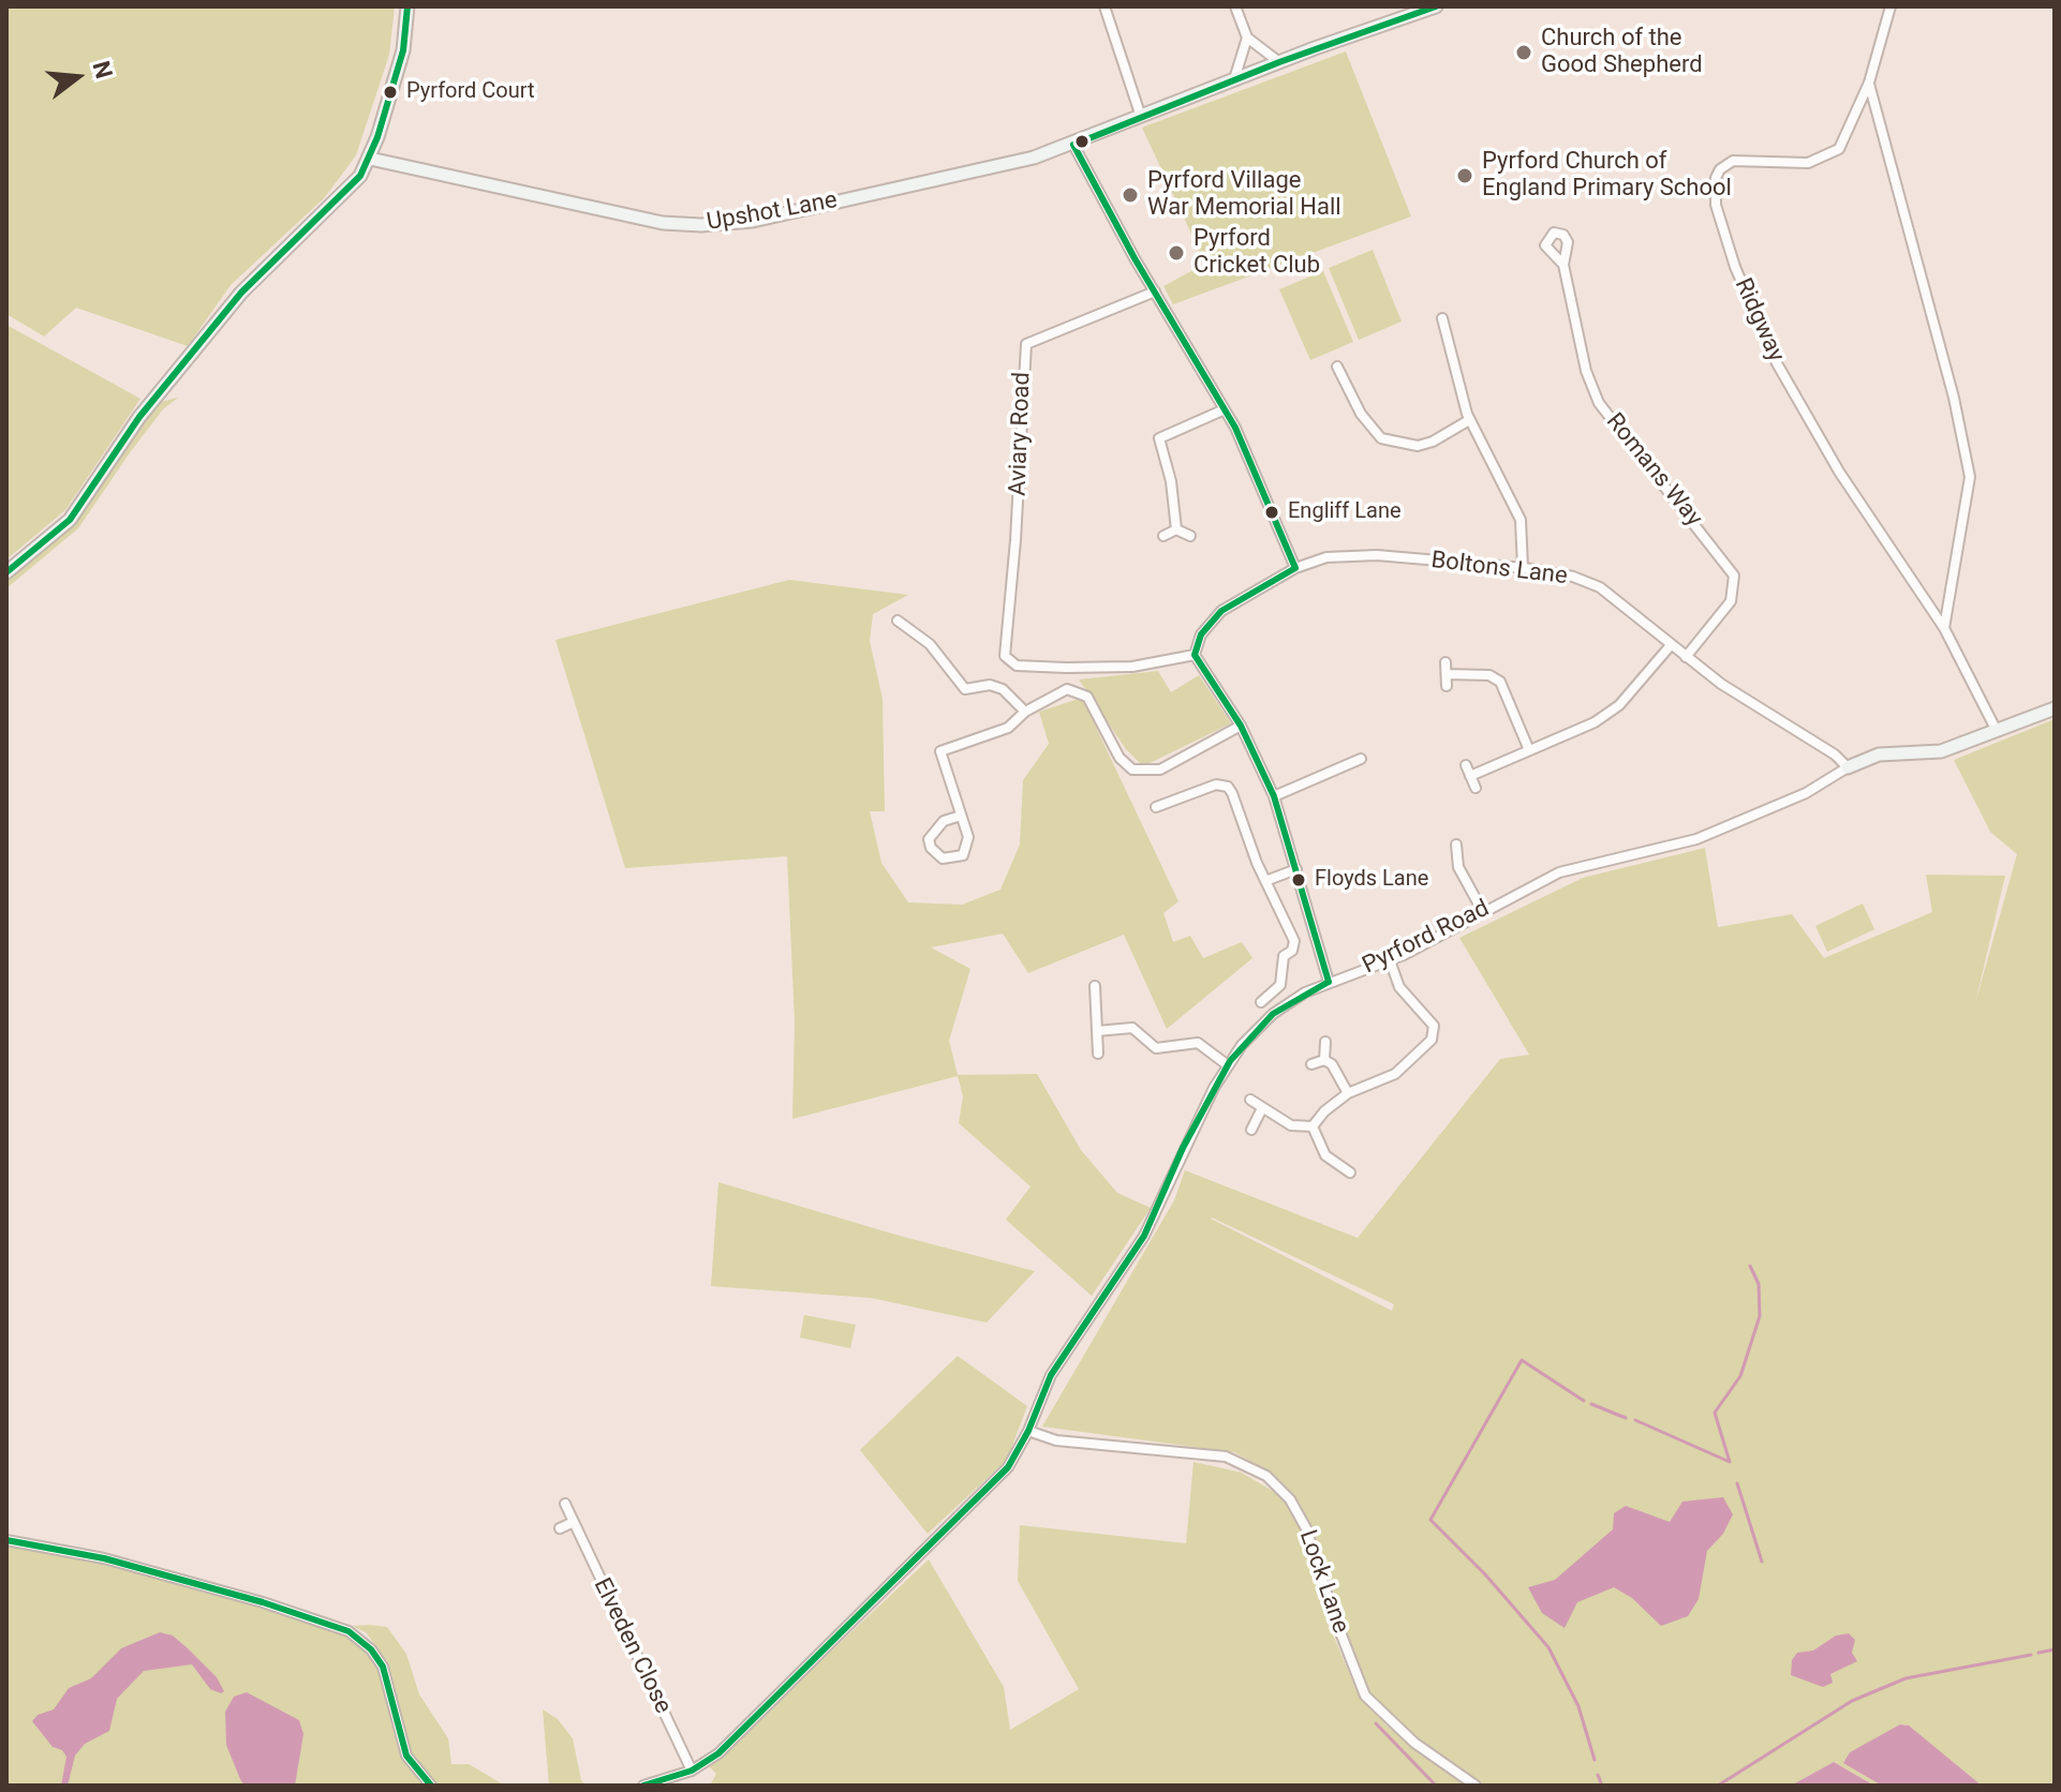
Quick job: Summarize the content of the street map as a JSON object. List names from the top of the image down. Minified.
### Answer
{"streets":{"main road":["Upshot Lane","Pyrford Road"],"street":["Ridgway","Aviary Road","Romans Way","Boltons Lane","Lock Lane","Elveden Close"]},"crossings":[["Ridgway","Pyrford Road"],["Aviary Road","Boltons Lane"],["Romans Way","Boltons Lane"],["Boltons Lane","Pyrford Road"],["Pyrford Road","Lock Lane"],["Pyrford Road","Elveden Close"]],"places":["Church of the Good Shepherd","Pyrford Court","Pyrford Church of England Primary School","Pyrford Village War Memorial Hall","Pyrford Cricket Club","Engliff Lane","Floyds Lane"],"north":"right"}
